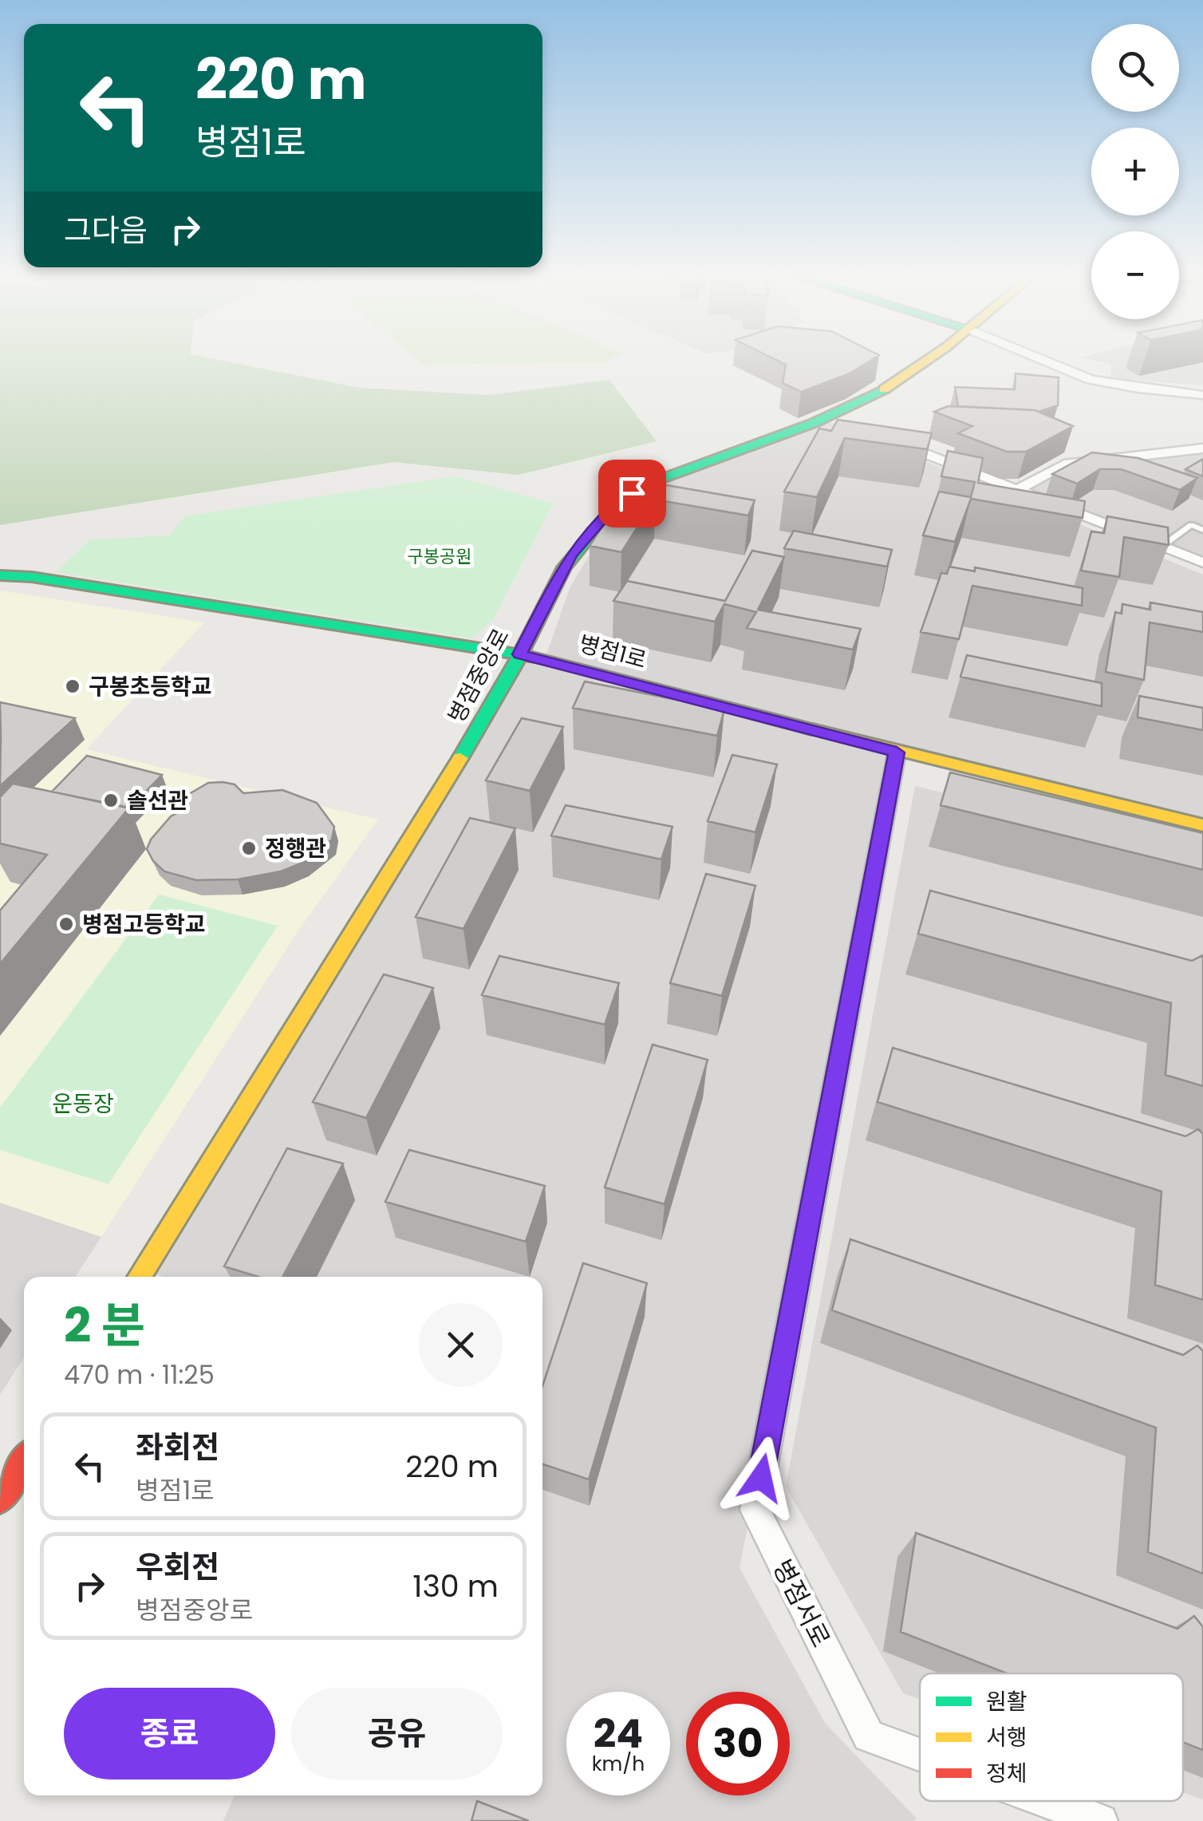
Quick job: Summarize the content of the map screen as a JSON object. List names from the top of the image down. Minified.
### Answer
{"streets":{"street":["병점1로","병점중앙로","병점서로"]},"crossings":[["병점1로","병점중앙로"],["병점1로","병점서로"]],"parks":["구봉공원","운동장"],"places":["구봉초등학교","솔선관","정행관","병점고등학교"],"legend":["원활","서행","정체"],"page":{"map_buttons":["+","−"],"turn":["220 m","병점1로"],"then":"그다음","heading":["2 분","470 m · 11:25"],"list":[{"name":"좌회전","note":"병점1로","value":"220 m"},{"name":"우회전","note":"병점중앙로","value":"130 m"}],"buttons":["종료","공유"],"speed":"24 km/h","limit":"30"}}
